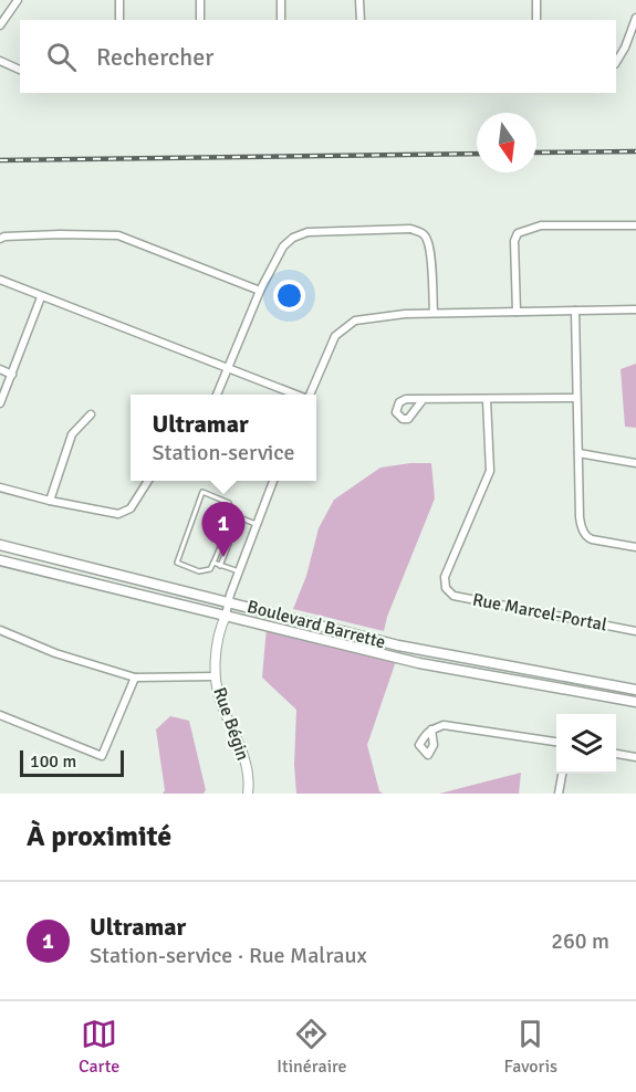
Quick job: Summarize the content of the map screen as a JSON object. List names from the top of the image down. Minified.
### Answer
{"streets":{"main road":["Boulevard Barrette"],"street":["Rue Marcel-Portal","Rue Bégin"]},"crossings":[["Boulevard Barrette","Rue Bégin"]],"scale_bar":"100 m","north":"bottom","page":{"search":"Rechercher","popup":["Ultramar","Station-service"],"pins":"1","scale":"100 m","heading":"À proximité","list":[{"mark":"1","name":"Ultramar","note":"Station-service · Rue Malraux","value":"260 m"}],"nav":["Carte","Itinéraire","Favoris"]}}
